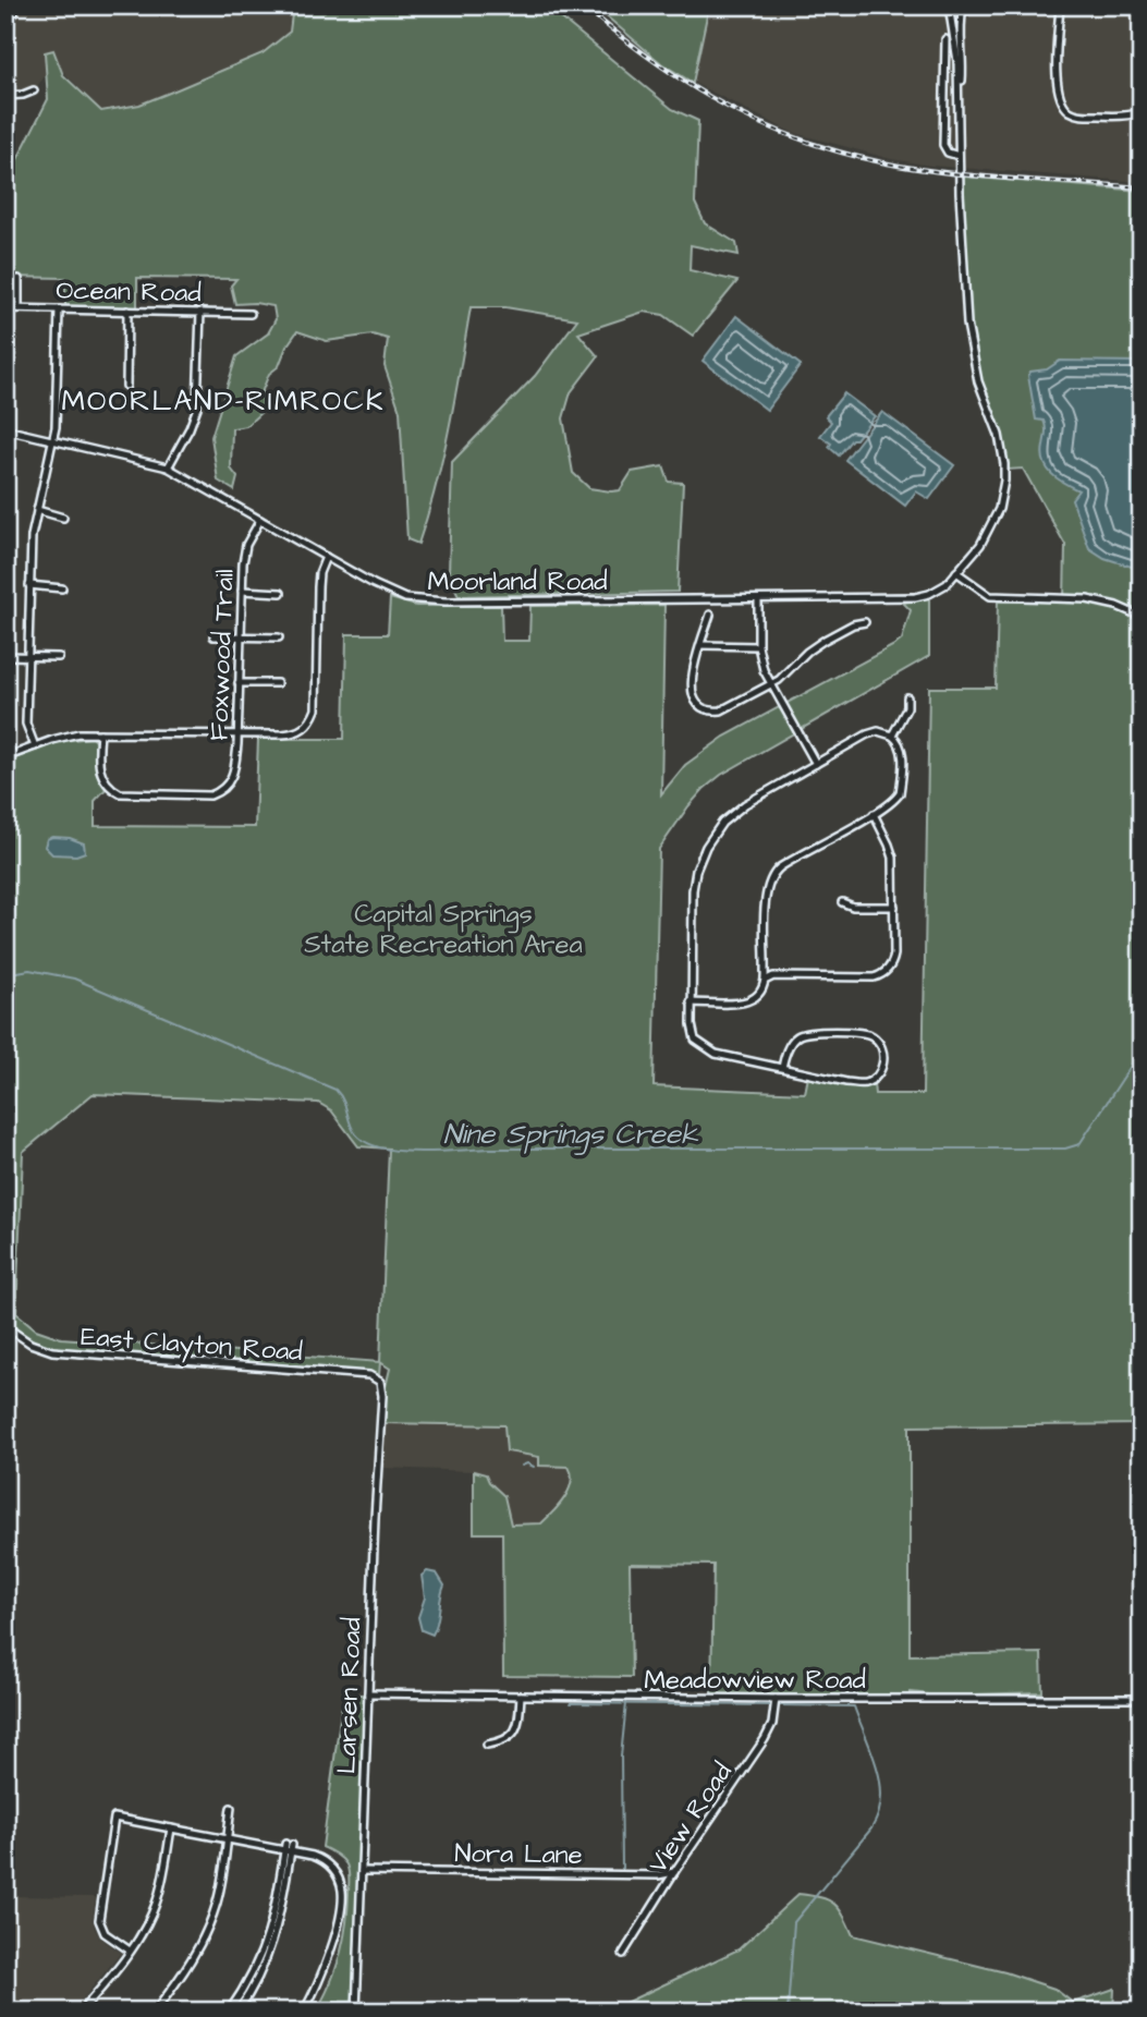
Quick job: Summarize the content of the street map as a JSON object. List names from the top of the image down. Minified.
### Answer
{"streets":{"street":["Ocean Road","Moorland Road","Foxwood Trail","East Clayton Road","Meadowview Road","Larsen Road","View Road","Nora Lane"]},"crossings":[["Moorland Road","Foxwood Trail"],["East Clayton Road","Larsen Road"],["Meadowview Road","Larsen Road"],["Meadowview Road","View Road"],["Larsen Road","Nora Lane"],["View Road","Nora Lane"]],"districts":["MOORLAND-RIMROCK"],"water":["Nine Springs Creek"],"parks":["Capital Springs State Recreation Area"]}
